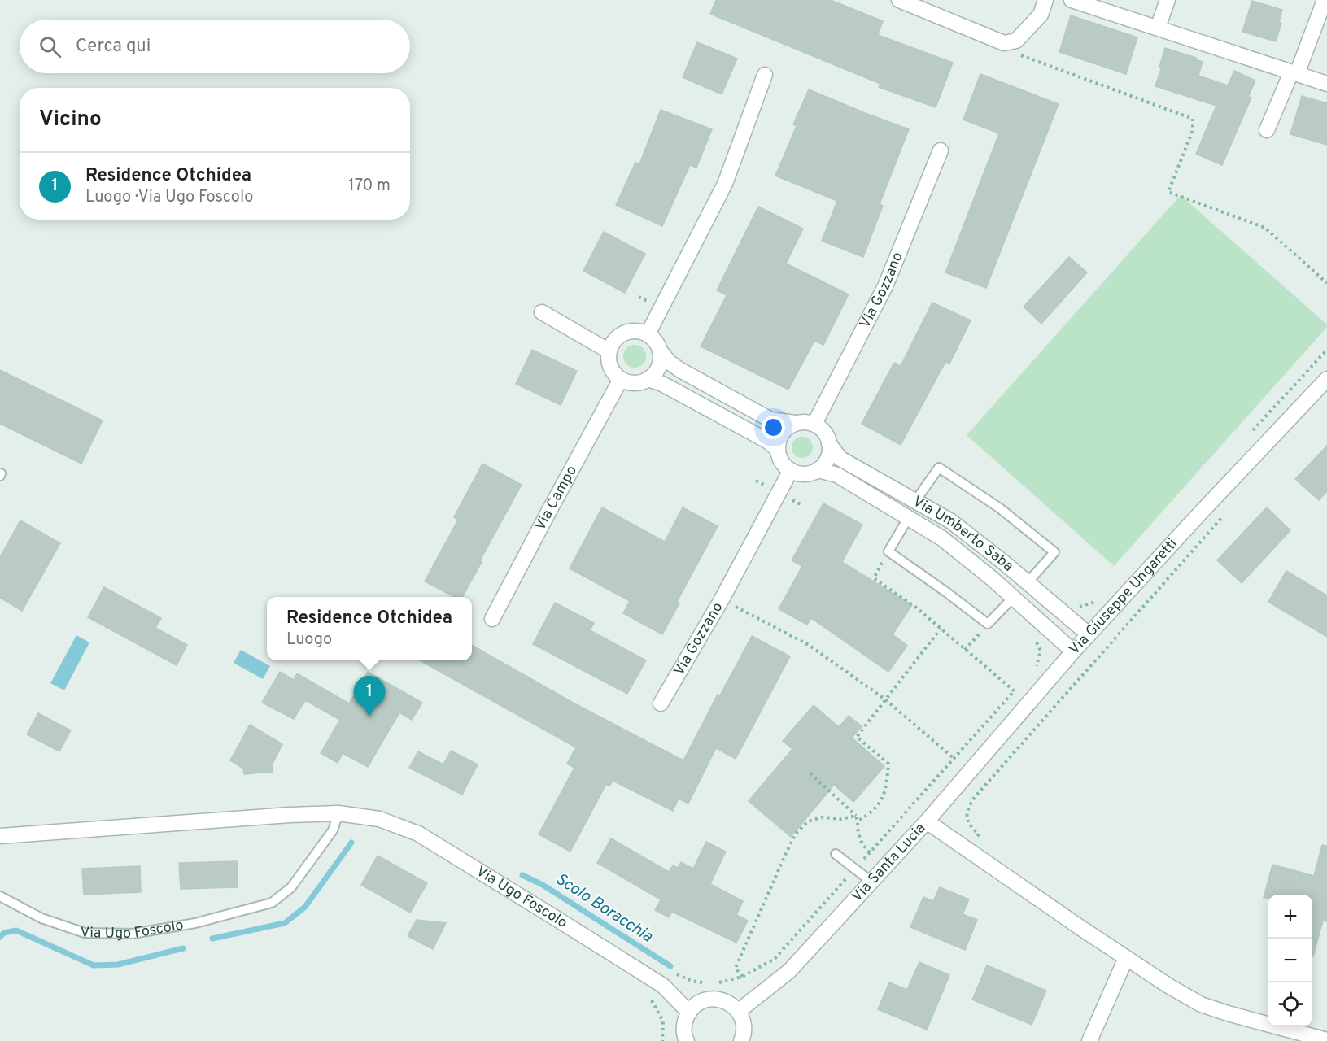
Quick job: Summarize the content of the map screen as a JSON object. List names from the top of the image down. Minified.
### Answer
{"streets":{"street":["Via Gozzano","Via Campo","Via Umberto Saba","Via Giuseppe Ungaretti","Via Santa Lucia","Via Ugo Foscolo"]},"crossings":[["Via Gozzano","Via Umberto Saba"],["Via Umberto Saba","Via Giuseppe Ungaretti"],["Via Giuseppe Ungaretti","Via Santa Lucia"]],"water":["Scolo Boracchia"],"page":{"search":"Cerca qui","heading":"Vicino","list":[{"mark":"1","name":"Residence Otchidea","note":"Luogo · Via Ugo Foscolo","value":"170 m"}],"popup":["Residence Otchidea","Luogo"],"pins":"1","map_buttons":["+","−"]}}
